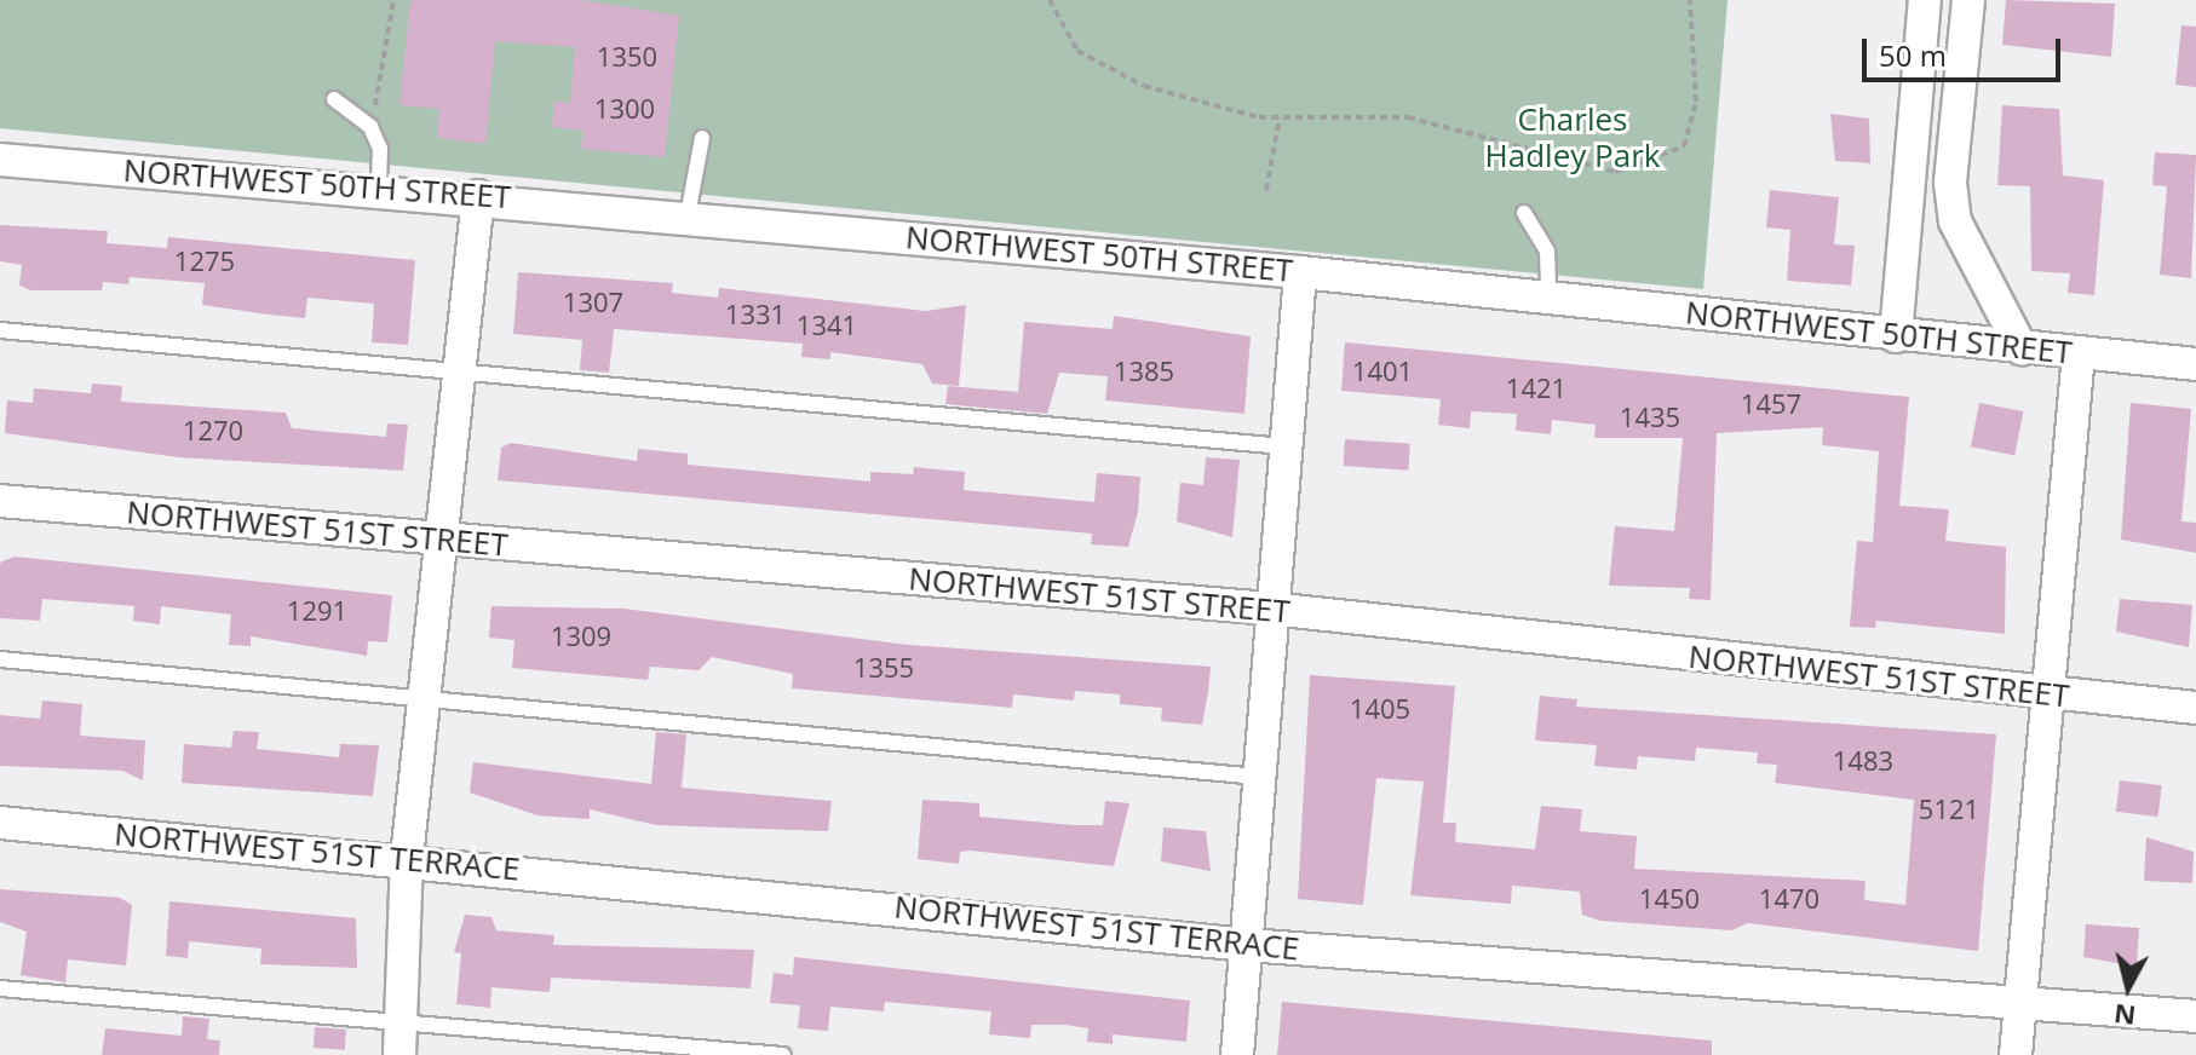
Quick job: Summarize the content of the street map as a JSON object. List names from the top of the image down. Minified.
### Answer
{"streets":{"street":["NORTHWEST 50TH STREET","NORTHWEST 51ST STREET","NORTHWEST 51ST TERRACE"]},"parks":["Charles Hadley Park"],"house_numbers":["1350","1300","1275","1307","1331","1341","1385","1401","1421","1457","1435","1270","1291","1309","1355","1405","1483","5121","1450","1470"],"scale_bar":"50 m","north":"bottom"}
